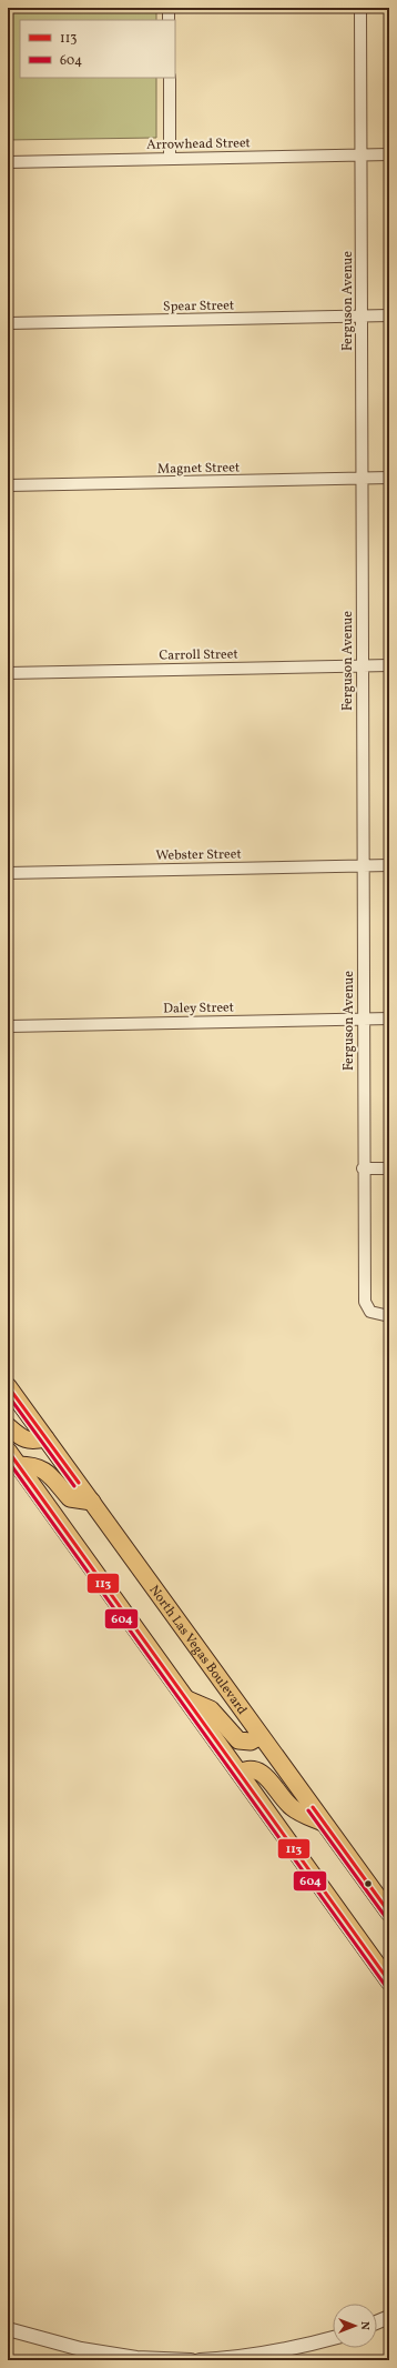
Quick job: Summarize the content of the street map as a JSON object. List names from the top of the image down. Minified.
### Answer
{"streets":{"main road":["North Las Vegas Boulevard"],"street":["Arrowhead Street","Ferguson Avenue","Spear Street","Magnet Street","Carroll Street","Webster Street","Daley Street"]},"crossings":[["Arrowhead Street","Ferguson Avenue"],["Ferguson Avenue","Spear Street"],["Ferguson Avenue","Magnet Street"],["Ferguson Avenue","Carroll Street"],["Ferguson Avenue","Webster Street"],["Ferguson Avenue","Daley Street"]],"lines":["transit line 113","transit line 604"],"legend":["113","604"],"north":"right"}
